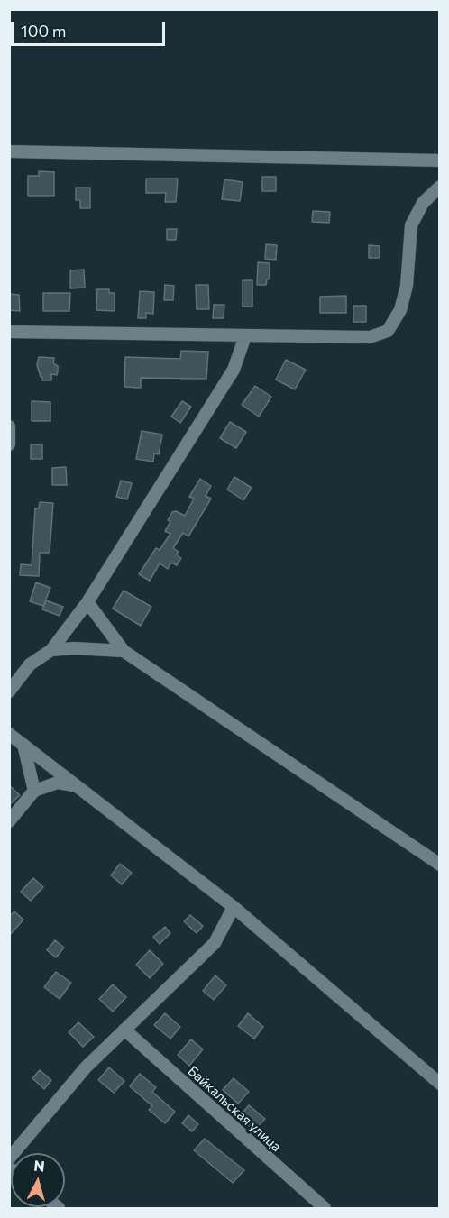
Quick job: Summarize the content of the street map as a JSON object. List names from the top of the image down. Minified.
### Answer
{"streets":{"street":["Байкальская улица"]},"scale_bar":"100 m","north":"top"}
